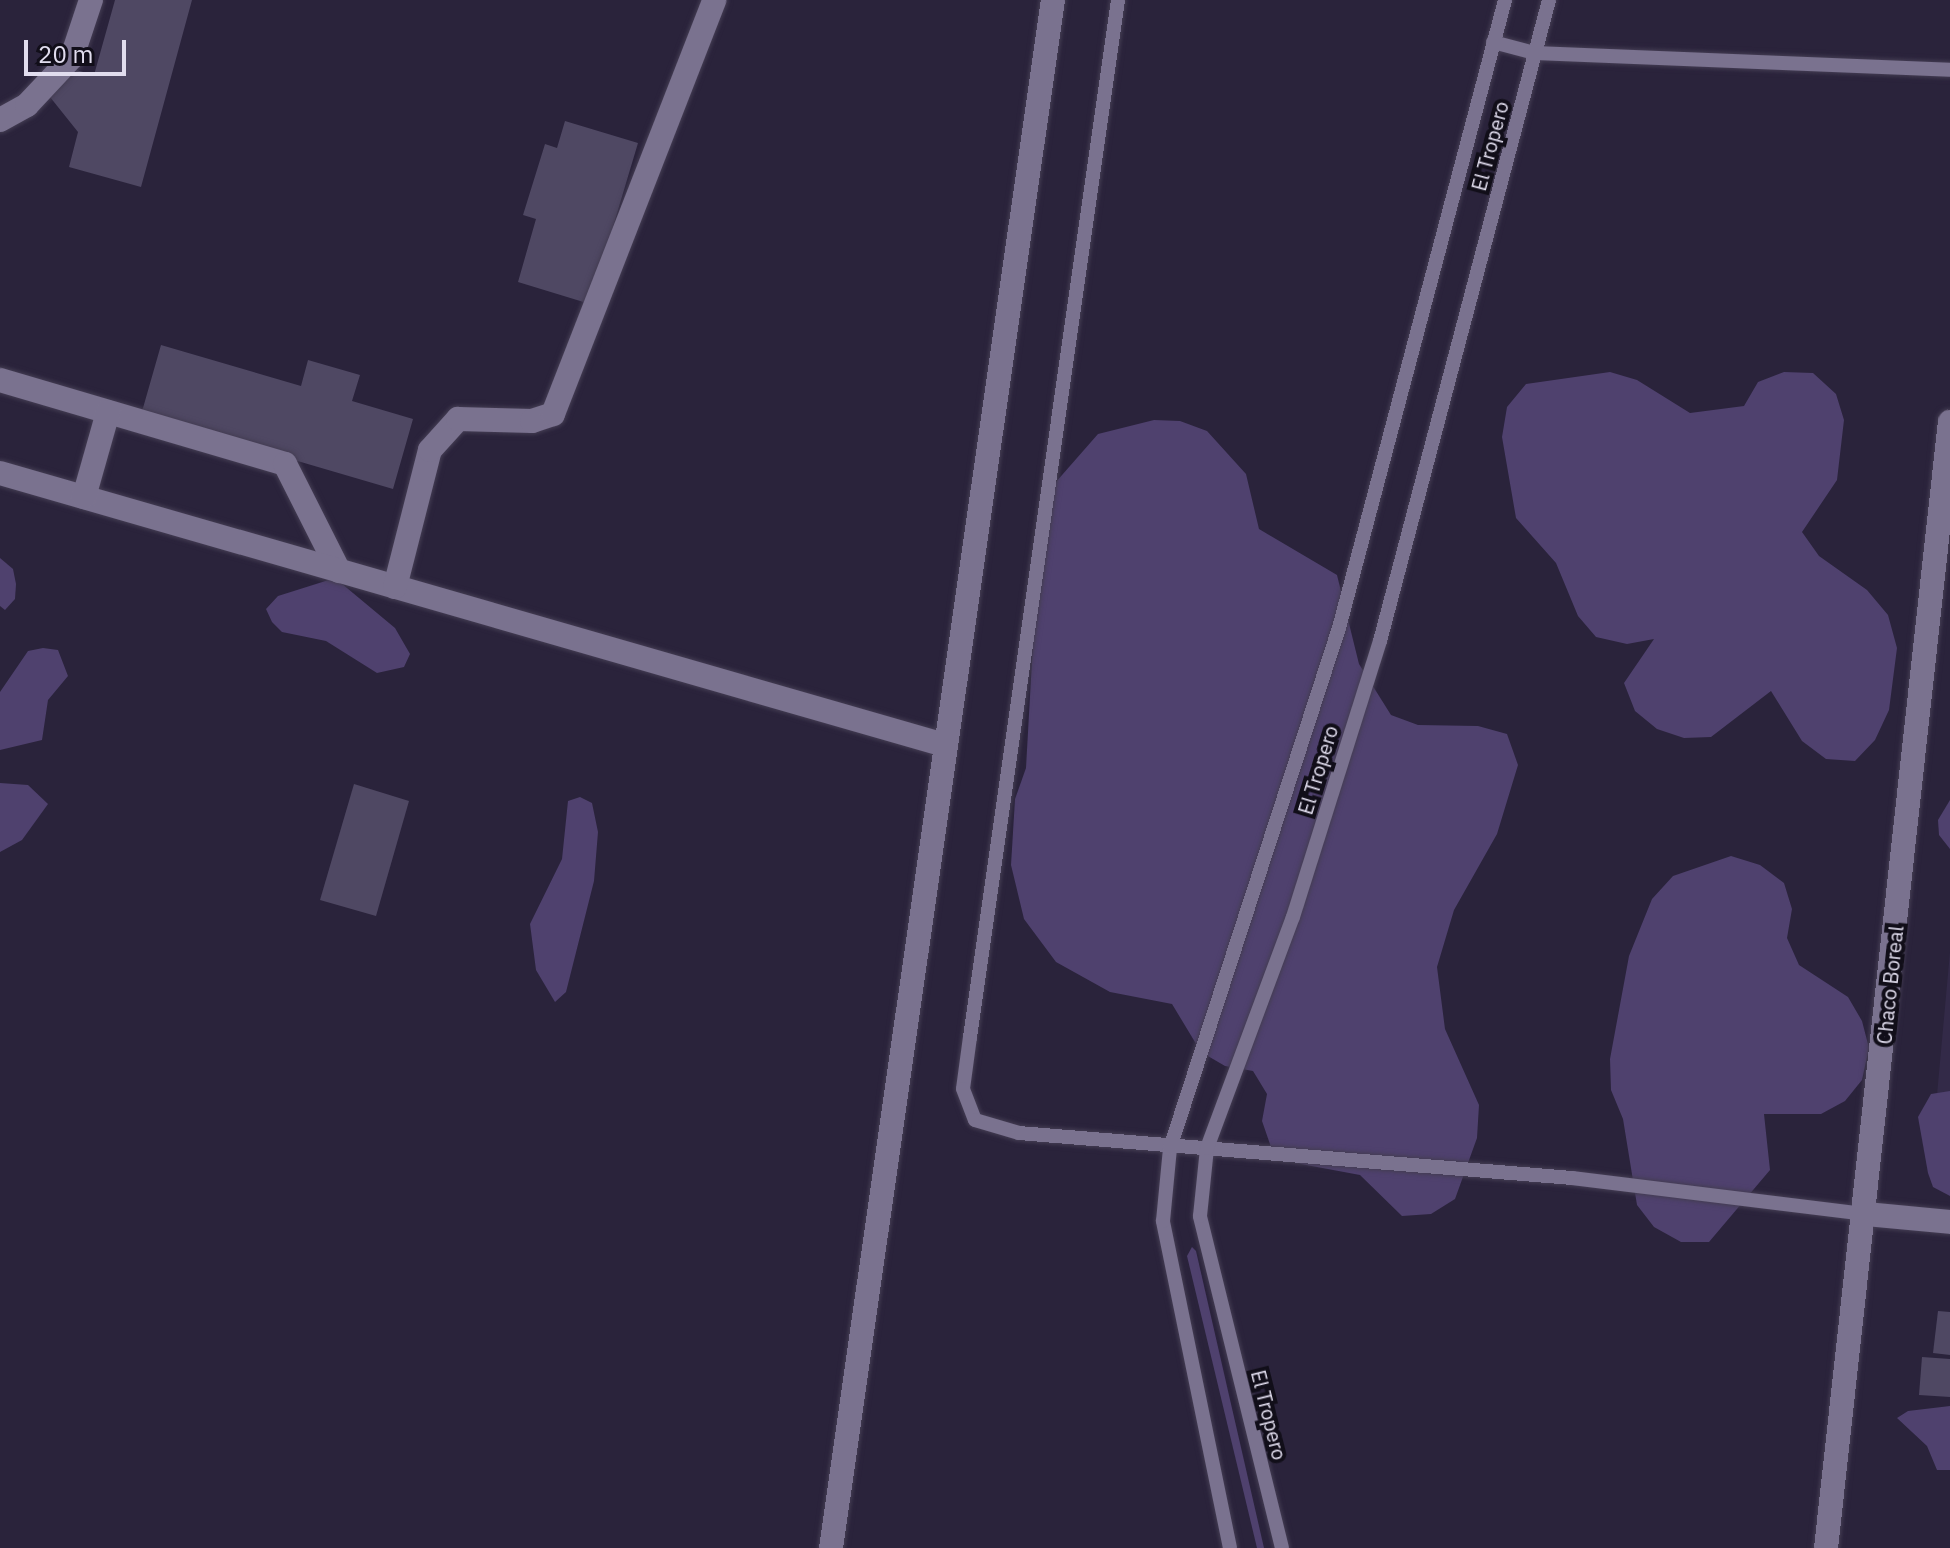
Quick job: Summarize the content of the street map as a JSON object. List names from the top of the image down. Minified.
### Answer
{"streets":{"street":["Chaco Boreal"],"lane":["El Tropero"]},"scale_bar":"20 m"}
